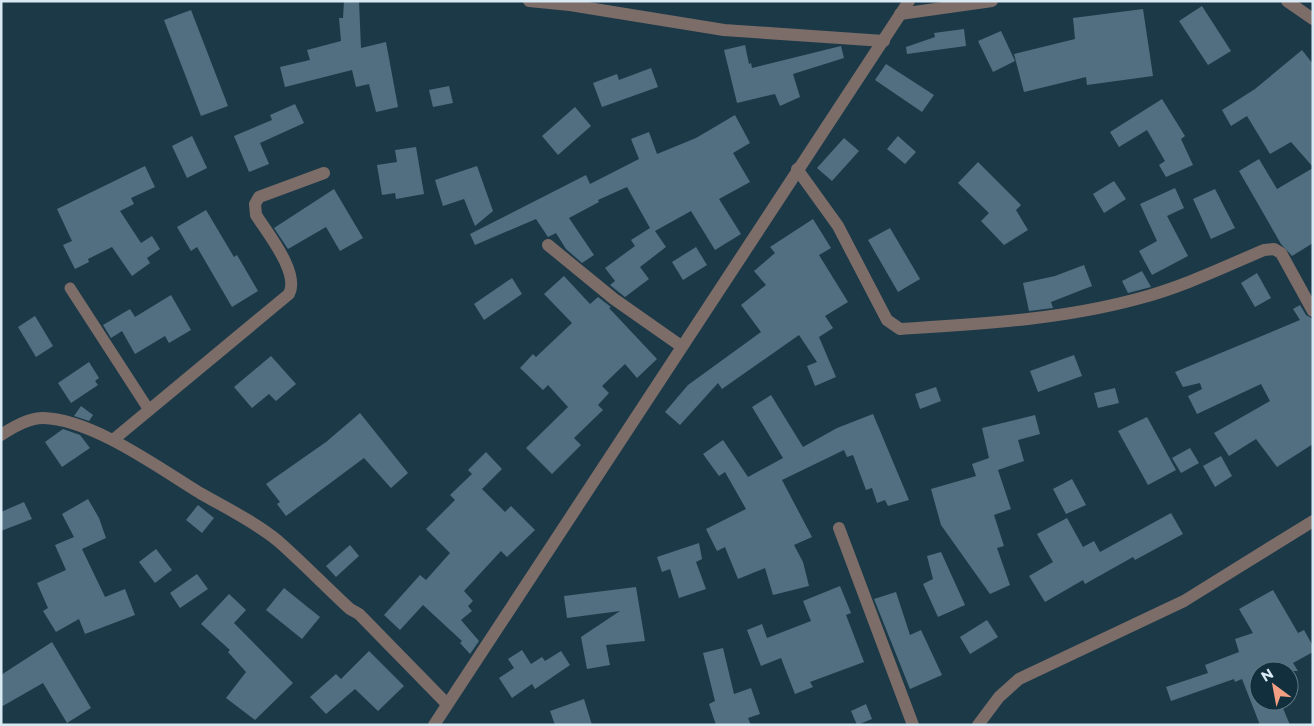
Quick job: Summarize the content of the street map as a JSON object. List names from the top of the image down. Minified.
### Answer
{"north":"top left"}
